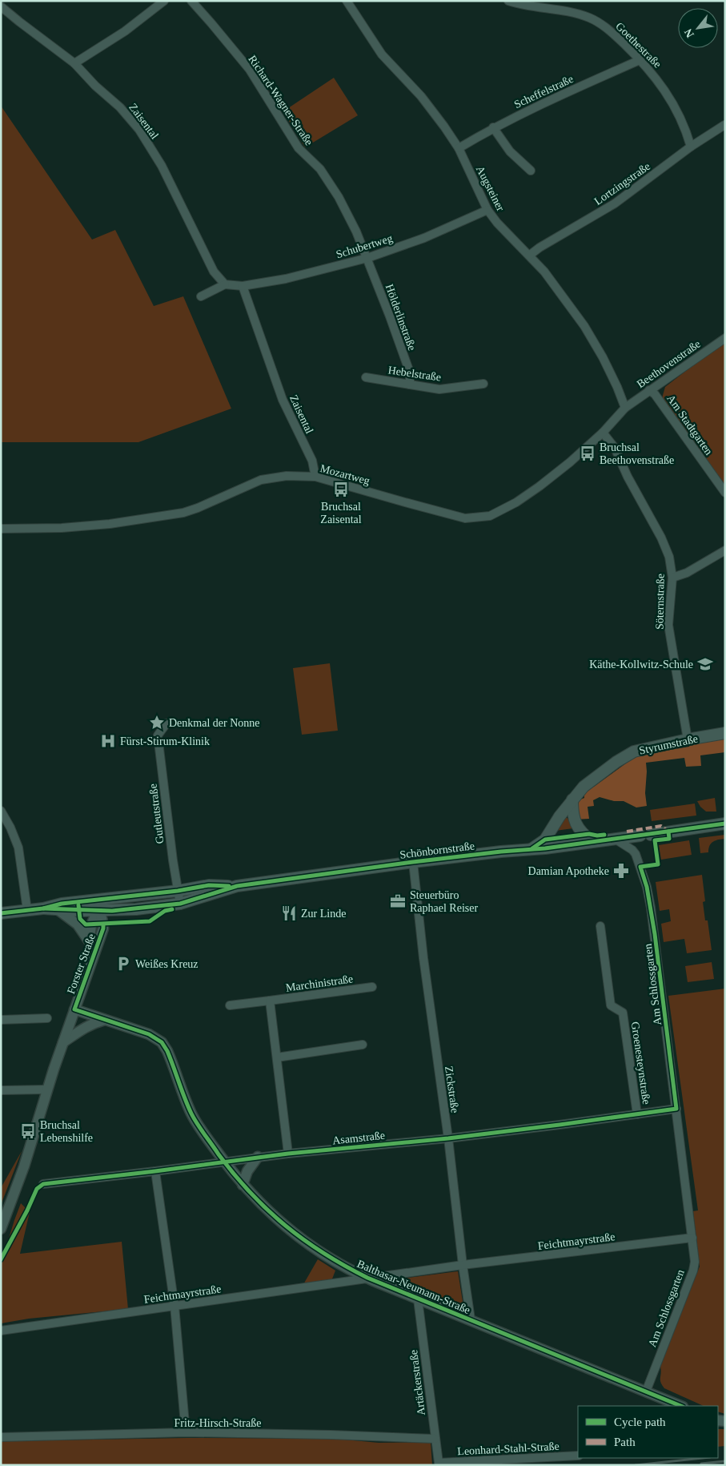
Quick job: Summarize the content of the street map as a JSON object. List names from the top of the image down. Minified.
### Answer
{"streets":{"main road":["Styrumstraße","Schönbornstraße"],"street":["Goethestraße","Scheffelstraße","Richard-Wagner-Straße","Zaisental","Lortzingstraße","Augsteiner","Schubertweg","Hölderlinstraße","Beethovenstraße","Hebelstraße","Am Stadtgarten","Mozartweg","Söternstraße","Gutleutstraße","Forster Straße","Marchinistraße","Am Schlossgarten","Groenesteynstraße","Zickstraße","Asamstraße","Feichtmayrstraße","Balthasar-Neumann-Straße","Artäckerstraße","Fritz-Hirsch-Straße","Leonhard-Stahl-Straße"]},"crossings":[["Goethestraße","Scheffelstraße"],["Goethestraße","Lortzingstraße"],["Scheffelstraße","Augsteiner"],["Richard-Wagner-Straße","Schubertweg"],["Richard-Wagner-Straße","Hölderlinstraße"],["Zaisental","Schubertweg"],["Zaisental","Mozartweg"],["Lortzingstraße","Augsteiner"],["Augsteiner","Schubertweg"],["Augsteiner","Beethovenstraße"],["Augsteiner","Mozartweg"],["Schubertweg","Hölderlinstraße"],["Hölderlinstraße","Hebelstraße"],["Beethovenstraße","Am Stadtgarten"],["Beethovenstraße","Mozartweg"],["Mozartweg","Söternstraße"],["Söternstraße","Styrumstraße"],["Styrumstraße","Schönbornstraße"],["Gutleutstraße","Schönbornstraße"],["Schönbornstraße","Forster Straße"],["Schönbornstraße","Am Schlossgarten"],["Schönbornstraße","Zickstraße"],["Forster Straße","Balthasar-Neumann-Straße"],["Am Schlossgarten","Asamstraße"],["Am Schlossgarten","Feichtmayrstraße"],["Am Schlossgarten","Balthasar-Neumann-Straße"],["Groenesteynstraße","Asamstraße"],["Zickstraße","Asamstraße"],["Zickstraße","Feichtmayrstraße"],["Zickstraße","Balthasar-Neumann-Straße"],["Asamstraße","Balthasar-Neumann-Straße"],["Feichtmayrstraße","Balthasar-Neumann-Straße"],["Balthasar-Neumann-Straße","Artäckerstraße"],["Artäckerstraße","Fritz-Hirsch-Straße"],["Artäckerstraße","Leonhard-Stahl-Straße"]],"places":{"bus stop":["Bruchsal Beethovenstraße","Bruchsal Zaisental","Bruchsal Lebenshilfe"],"school or university":["Käthe-Kollwitz-Schule"],"place":["Denkmal der Nonne"],"hospital":["Fürst-Stirum-Klinik"],"pharmacy":["Damian Apotheke"],"office":["Steuerbüro Raphael Reiser"],"restaurant":["Zur Linde"],"parking":["Weißes Kreuz"]},"legend":["Cycle path","Path"],"north":"bottom left"}
